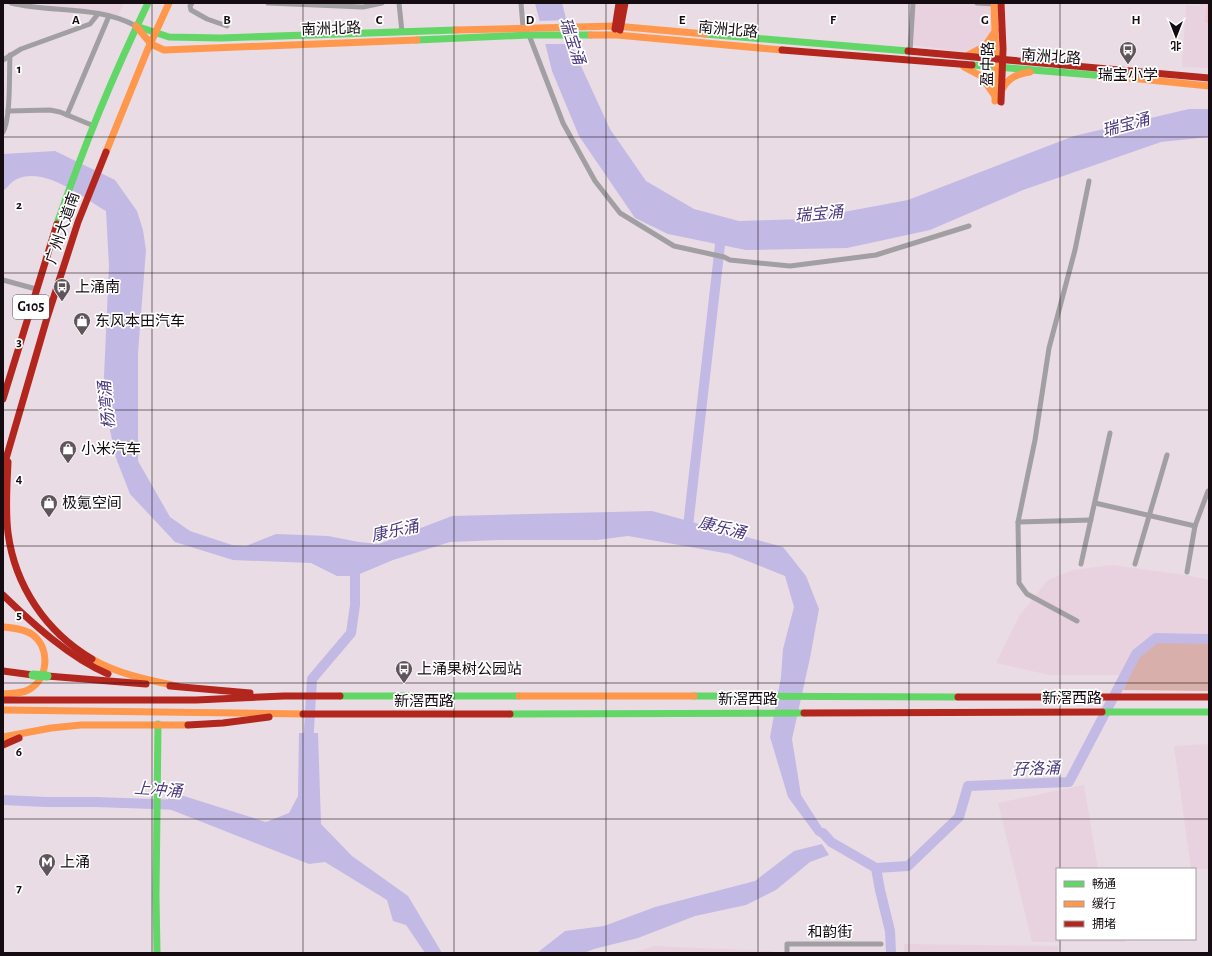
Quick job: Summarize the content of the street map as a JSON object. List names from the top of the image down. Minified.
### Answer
{"streets":{"main road":["南洲北路","盈中路","广州大道南","G105","新滘西路"],"street":["和韵街"]},"crossings":[["南洲北路","盈中路"],["南洲北路","广州大道南"]],"water":["瑞宝涌","杨湾涌","康乐涌","孖洛涌","上冲涌"],"places":{"bus stop":["瑞宝小学","上涌南","上涌果树公园站"],"shop":["东风本田汽车","小米汽车","极氪空间"],"metro station":["上涌"]},"legend":["畅通","缓行","拥堵"],"north":"bottom","grid":{"columns":["A","B","C","D","E","F","G","H"],"rows":["1","2","3","4","5","6","7"]}}
